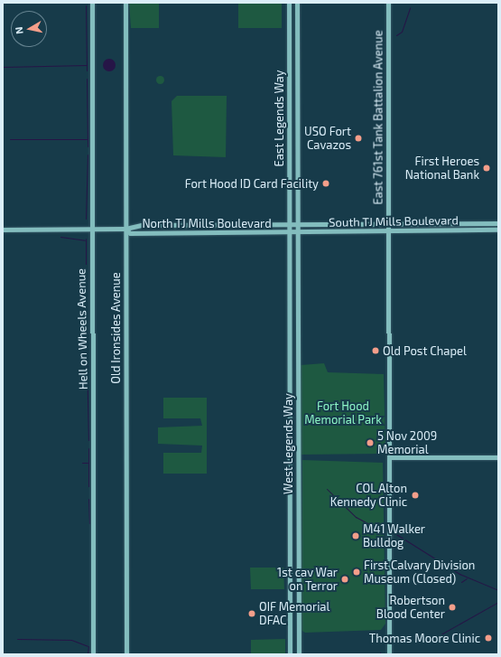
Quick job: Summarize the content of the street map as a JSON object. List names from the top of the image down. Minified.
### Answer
{"streets":{"street":["East 761st Tank Battalion Avenue","East Legends Way","South TJ Mills Boulevard","North TJ Mills Boulevard","Old Ironsides Avenue","Hell on Wheels Avenue","West Legends Way"]},"crossings":[["East 761st Tank Battalion Avenue","South TJ Mills Boulevard"],["East Legends Way","South TJ Mills Boulevard"],["East Legends Way","North TJ Mills Boulevard"],["East Legends Way","West Legends Way"],["South TJ Mills Boulevard","North TJ Mills Boulevard"],["South TJ Mills Boulevard","West Legends Way"],["North TJ Mills Boulevard","Old Ironsides Avenue"],["North TJ Mills Boulevard","Hell on Wheels Avenue"],["North TJ Mills Boulevard","West Legends Way"]],"parks":["Fort Hood Memorial Park"],"places":["USO Fort Cavazos","First Heroes National Bank","Fort Hood ID Card Facility","Old Post Chapel","5 Nov 2009 Memorial","COL Alton Kennedy Clinic","M41 Walker Bulldog","First Calvary Division Museum (Closed)","1st cav War on Terror","Robertson Blood Center","OIF Memorial DFAC","Thomas Moore Clinic"],"north":"left"}
